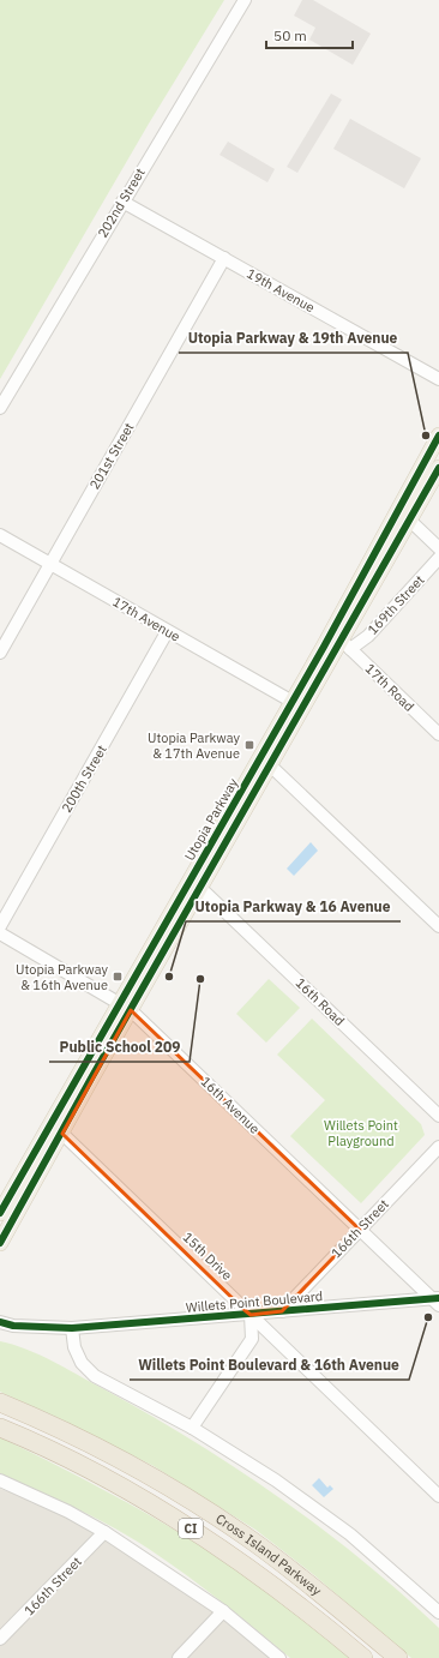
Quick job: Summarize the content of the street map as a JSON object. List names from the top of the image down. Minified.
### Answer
{"streets":{"highway":["CI","Cross Island Parkway"],"main road":["Utopia Parkway"],"street":["202nd Street","19th Avenue","201st Street","169th Street","17th Avenue","17th Road","200th Street","16th Road","16th Avenue","166th Street","15th Drive","Willets Point Boulevard"]},"crossings":[["202nd Street","19th Avenue"],["19th Avenue","201st Street"],["201st Street","17th Avenue"],["169th Street","17th Road"],["169th Street","Utopia Parkway"],["17th Avenue","200th Street"],["17th Avenue","Utopia Parkway"],["17th Road","Utopia Parkway"],["Utopia Parkway","16th Road"],["Utopia Parkway","16th Avenue"],["Utopia Parkway","15th Drive"],["16th Avenue","166th Street"],["16th Avenue","Willets Point Boulevard"],["166th Street","Willets Point Boulevard"],["15th Drive","Willets Point Boulevard"]],"parks":["Willets Point Playground"],"places":{"other":["Utopia Parkway & 19th Avenue","Utopia Parkway & 16 Avenue","Public School 209","Willets Point Boulevard & 16th Avenue"],"transit":["Utopia Parkway & 17th Avenue","Utopia Parkway & 16th Avenue"]},"scale_bar":"50 m"}
